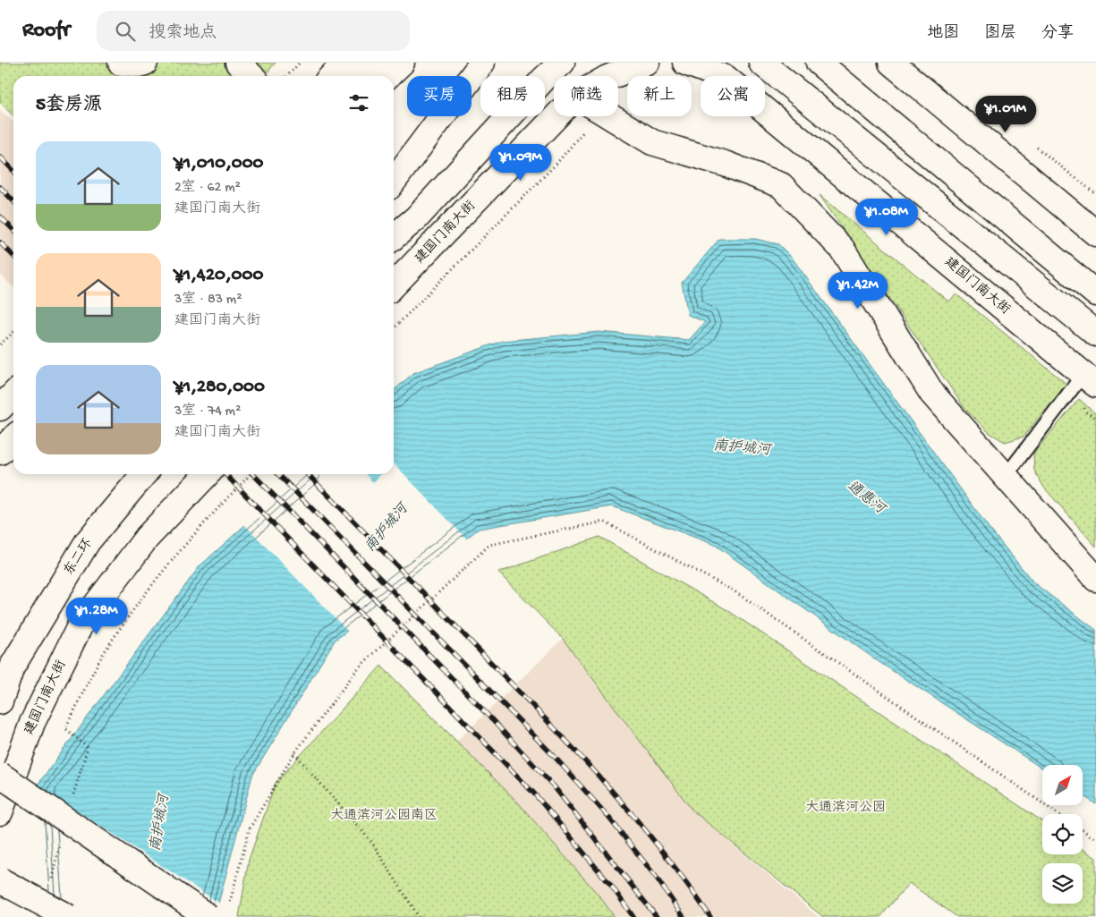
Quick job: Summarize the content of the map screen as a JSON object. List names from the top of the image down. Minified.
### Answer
{"streets":{"main road":["建国门南大街","东二环"]},"water":["南护城河","通惠河"],"parks":["大通滨河公园","大通滨河公园南区"],"north":"top right","page":{"header":"Roofr","search":"搜索地点","nav":["地图","图层","分享"],"chip":["买房","租房","筛选","新上","公寓"],"heading":"5套房源","price":["¥1.01M","¥1.09M","¥1.08M","¥1.42M","¥1.28M"],"list":[{"name":"¥1,010,000","note":"2室 · 62 m² · 建国门南大街"},{"name":"¥1,420,000","note":"3室 · 83 m² · 建国门南大街"},{"name":"¥1,280,000","note":"3室 · 74 m² · 建国门南大街"}]}}
